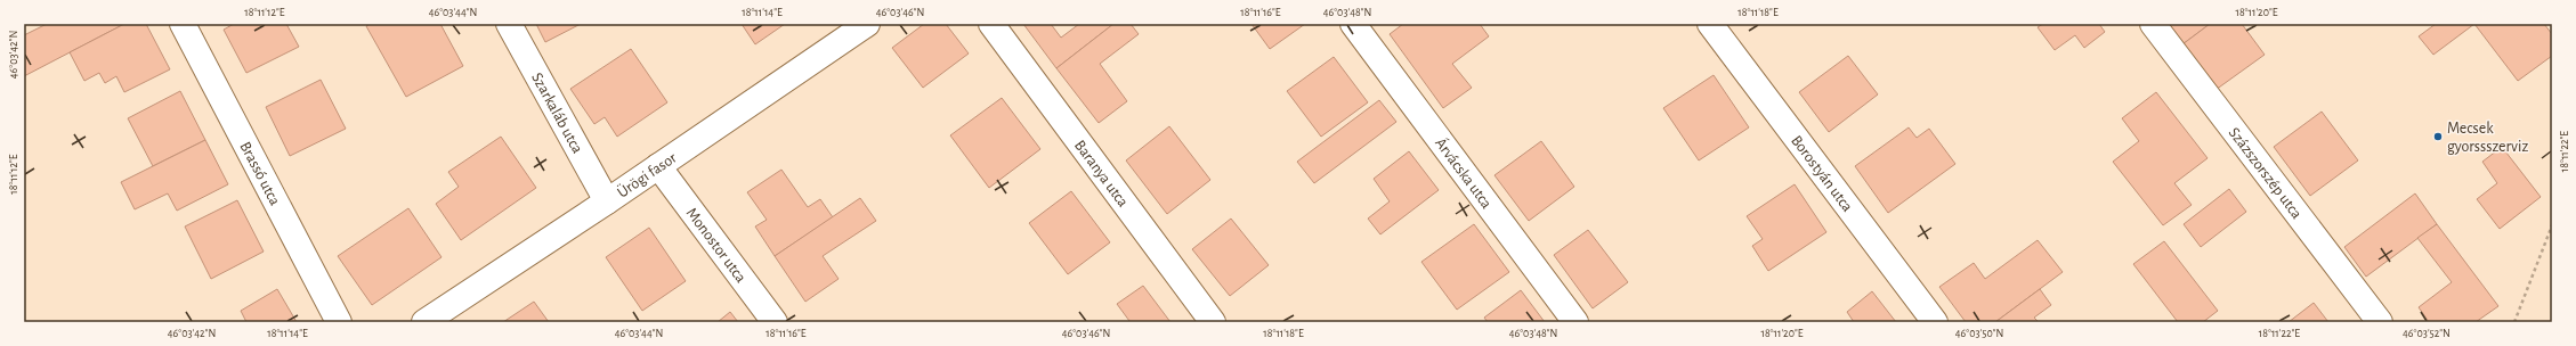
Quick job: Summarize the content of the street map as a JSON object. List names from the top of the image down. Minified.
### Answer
{"streets":{"street":["Szarkaláb utca","Brassó utca","Baranya utca","Árvácska utca","Borostyán utca","Százszorszép utca","Ürögi fasor","Monostor utca"]},"crossings":[["Szarkaláb utca","Ürögi fasor"],["Ürögi fasor","Monostor utca"]],"places":["Mecsek gyorssszerviz"],"coordinates":["18°11'12\"E","46°03'44\"N","18°11'14\"E","46°03'46\"N","18°11'16\"E","46°03'48\"N","18°11'18\"E","18°11'20\"E","46°03'42\"N","18°11'22\"E","46°03'50\"N","46°03'52\"N"]}
